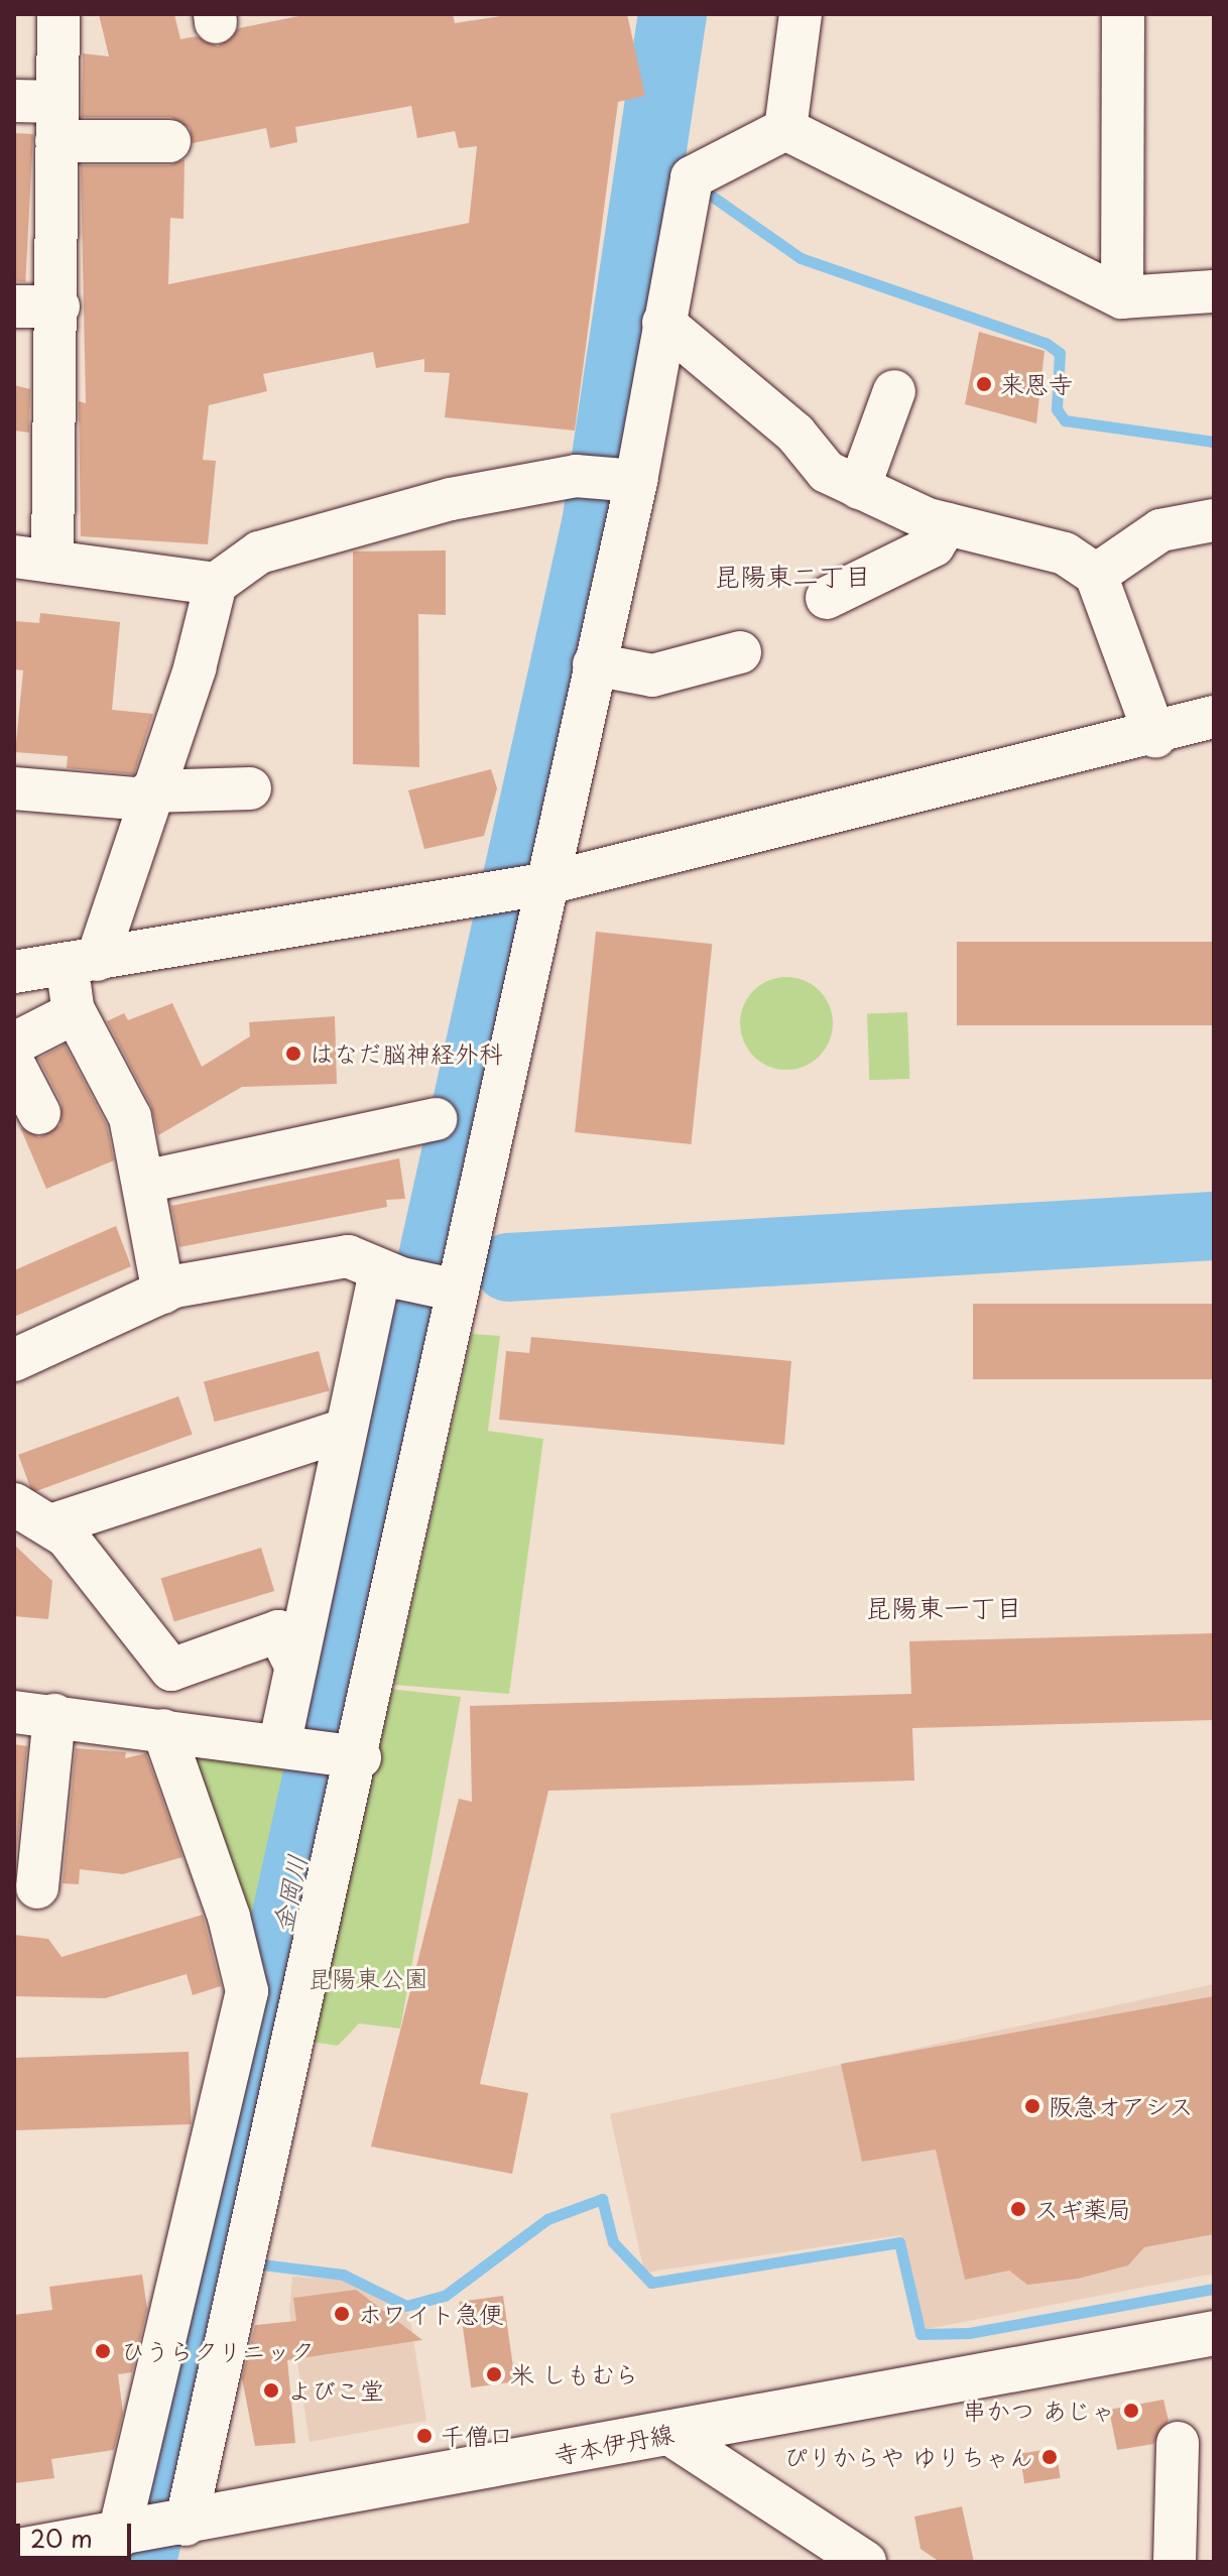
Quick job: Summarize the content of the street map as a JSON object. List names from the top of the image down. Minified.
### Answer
{"streets":{"main road":["寺本伊丹線"]},"districts":["昆陽東二丁目","昆陽東一丁目"],"water":["金岡川"],"parks":["昆陽東公園"],"places":["来恩寺","はなだ脳神経外科","阪急オアシス","スギ薬局","ホワイト急便","ひうらクリニック","米 しもむら","よびこ堂","串かつ あじゃ","千僧口","ぴりからや ゆりちゃん"],"scale_bar":"20 m"}
